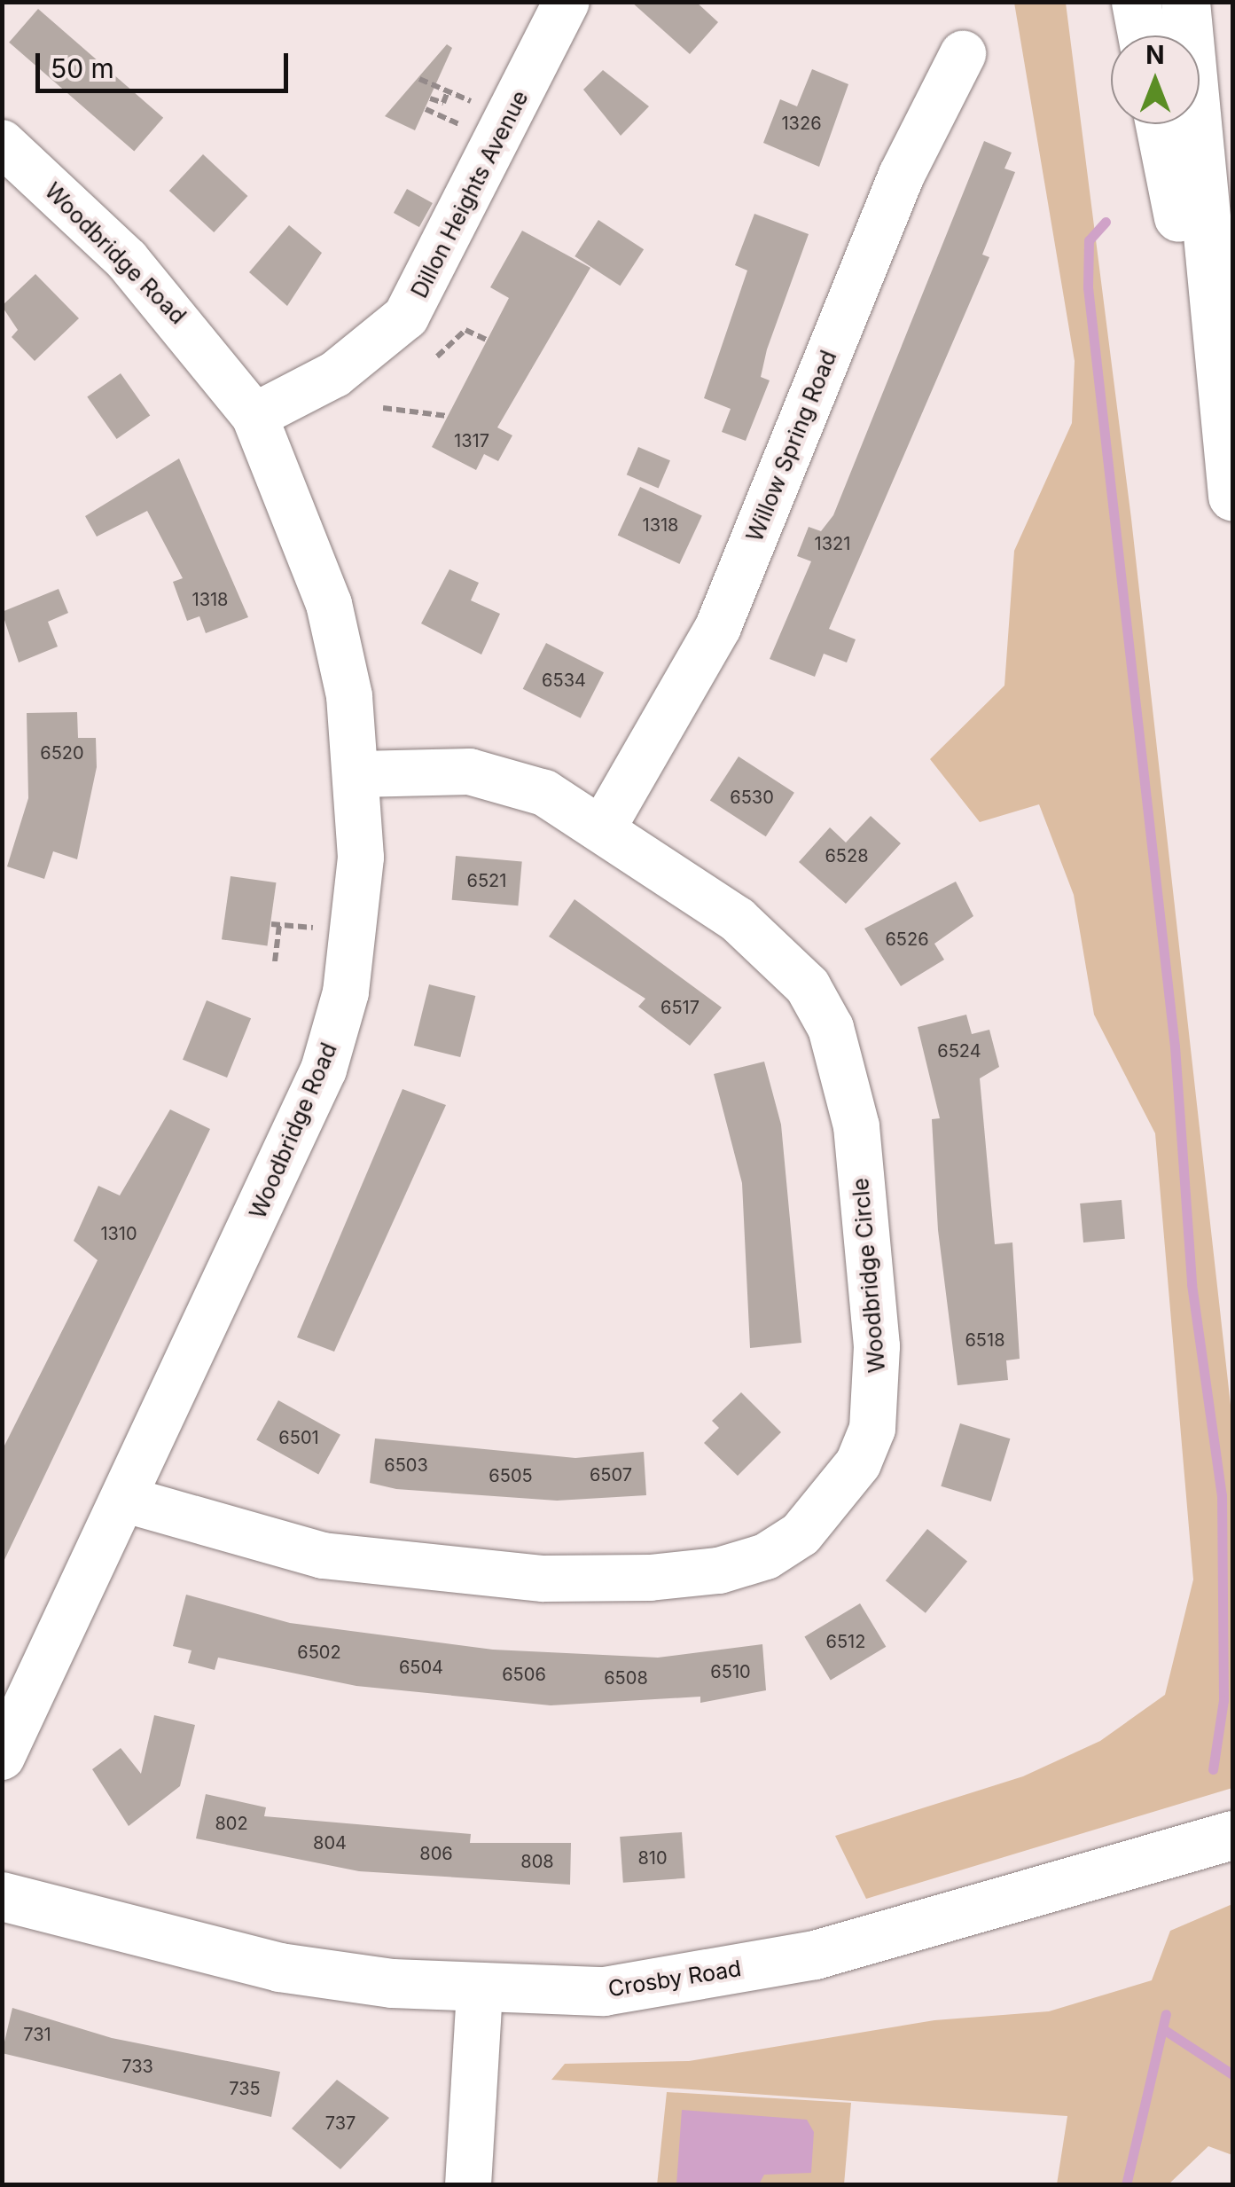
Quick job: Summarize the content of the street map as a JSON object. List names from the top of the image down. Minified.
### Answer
{"streets":{"main road":["Crosby Road"],"street":["Dillon Heights Avenue","Woodbridge Road","Willow Spring Road","Woodbridge Circle"]},"crossings":[["Dillon Heights Avenue","Woodbridge Road"],["Woodbridge Road","Woodbridge Circle"],["Willow Spring Road","Woodbridge Circle"]],"house_numbers":["1326","1317","1318","1321","1318","6534","6520","6530","6528","6521","6526","6517","6524","1310","6518","6501","6503","6507","6505","6512","6502","6504","6510","6506","6508","802","804","806","810","808","731","733","735","737"],"scale_bar":"50 m","north":"top"}
